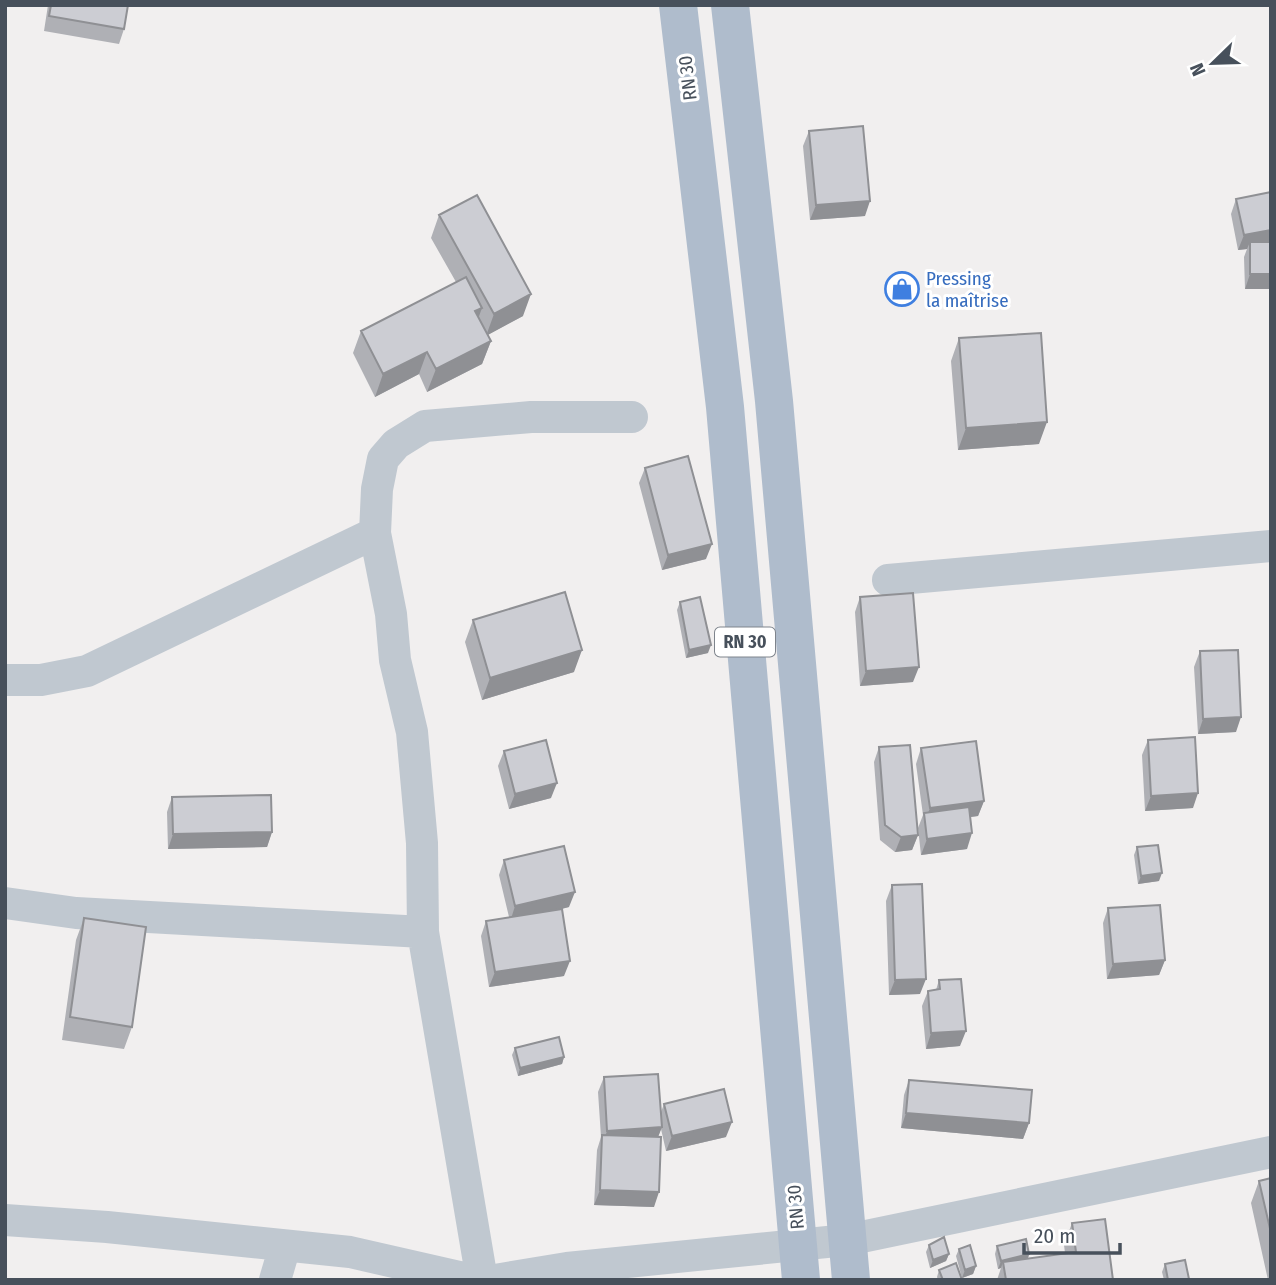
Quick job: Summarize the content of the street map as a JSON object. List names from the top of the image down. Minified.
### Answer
{"streets":{"main road":["RN 30"]},"places":{"shop":["Pressing la maîtrise"]},"scale_bar":"20 m","north":"bottom left"}
